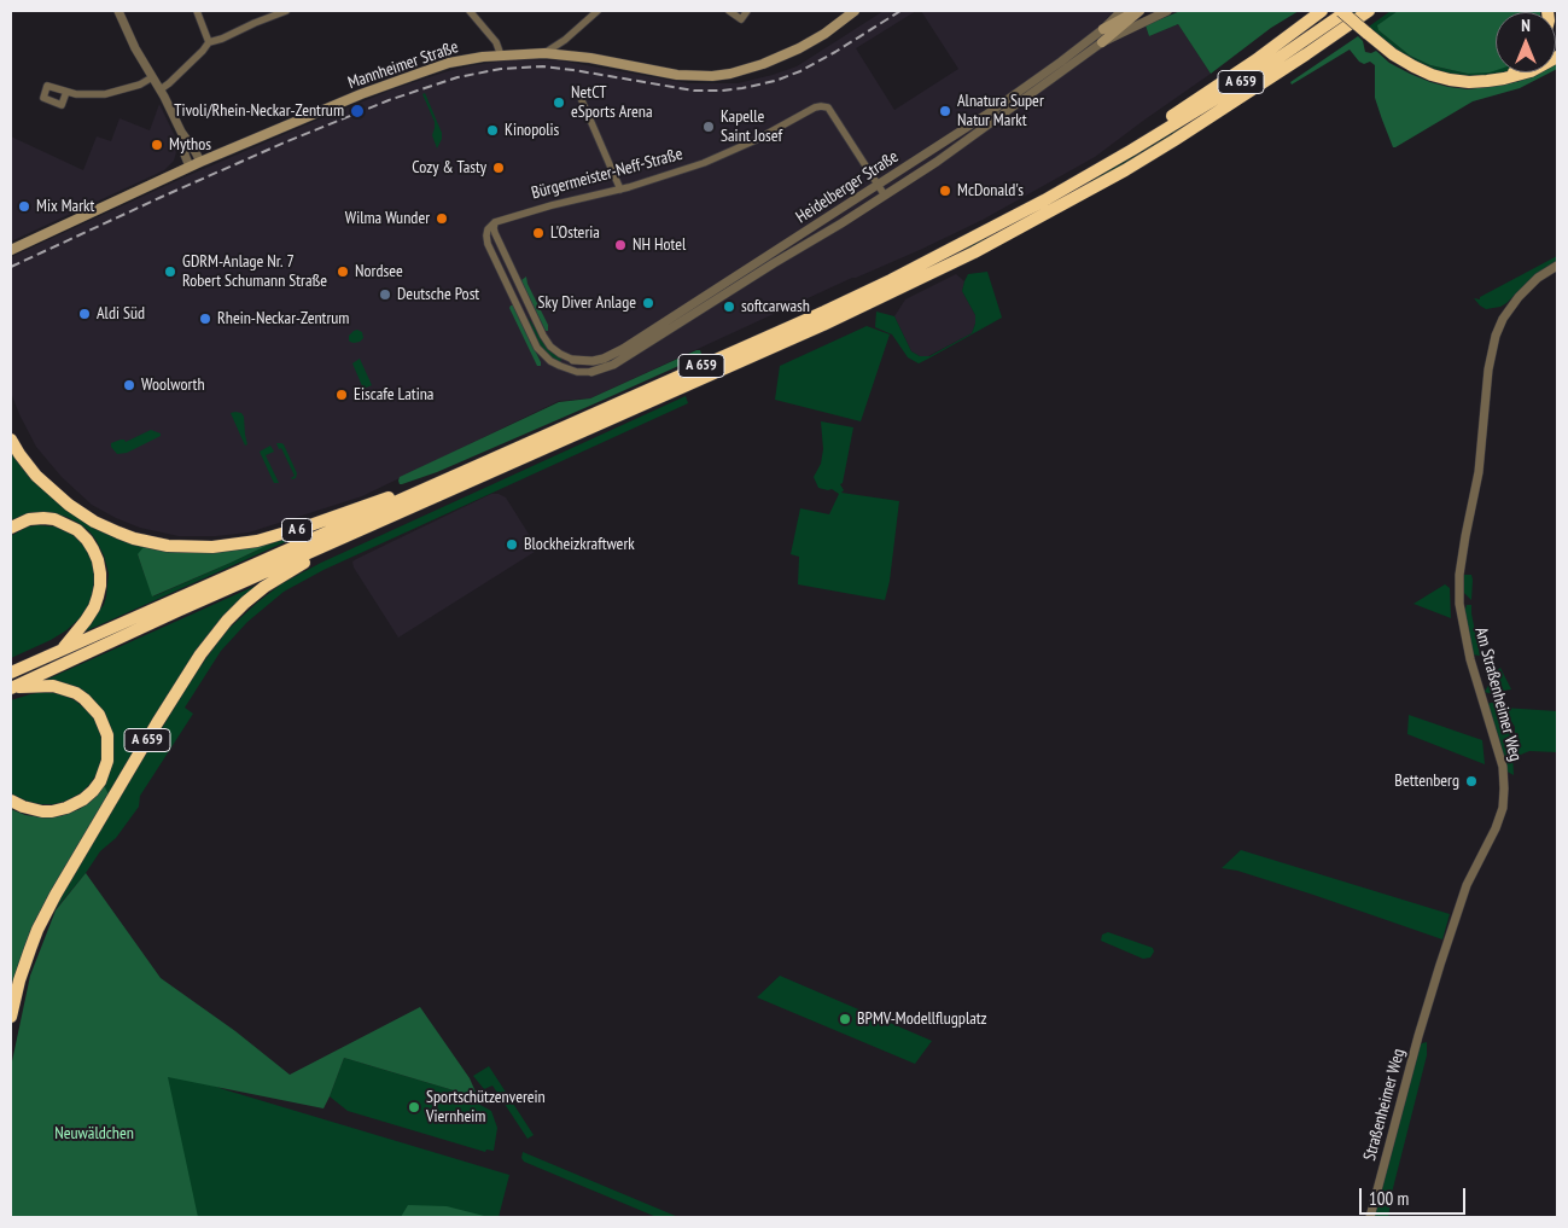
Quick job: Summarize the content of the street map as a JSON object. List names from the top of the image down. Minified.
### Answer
{"streets":{"highway":["A 659","A 6"],"main road":["Mannheimer Straße"],"street":["Bürgermeister-Neff-Straße","Heidelberger Straße","Am Straßenheimer Weg","Straßenheimer Weg"]},"crossings":[["A 659","A 6"],["Bürgermeister-Neff-Straße","Heidelberger Straße"],["Am Straßenheimer Weg","Straßenheimer Weg"]],"parks":["Neuwäldchen"],"places":["NetCT eSports Arena","Tivoli/Rhein-Neckar-Zentrum","Alnatura Super Natur Markt","Kapelle Saint Josef","Kinopolis","Mythos","Cozy & Tasty","McDonald's","Mix Markt","Wilma Wunder","L'Osteria","NH Hotel","GDRM-Anlage Nr. 7 Robert Schumann Straße","Nordsee","Deutsche Post","Sky Diver Anlage","softcarwash","Aldi Süd","Rhein-Neckar-Zentrum","Woolworth","Eiscafe Latina","Blockheizkraftwerk","Bettenberg","BPMV-Modellflugplatz","Sportschützenverein Viernheim"],"scale_bar":"100 m","north":"top"}
